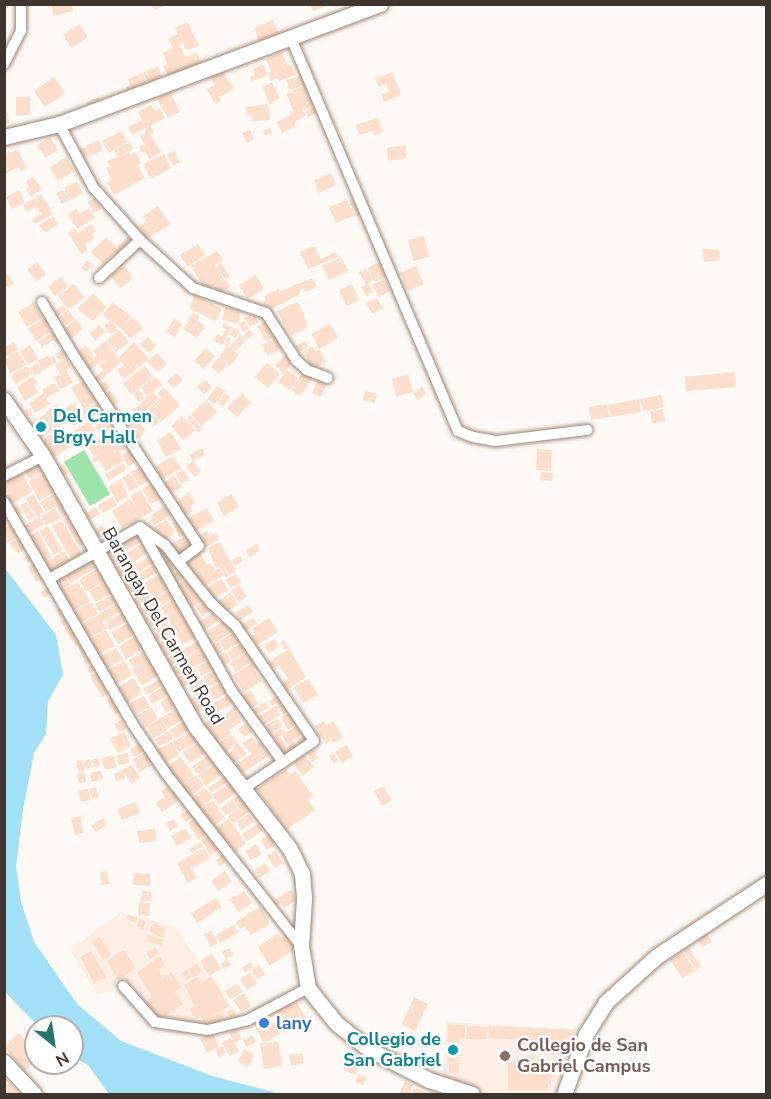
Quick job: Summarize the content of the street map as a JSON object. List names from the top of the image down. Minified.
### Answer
{"streets":{"street":["Barangay Del Carmen Road"]},"places":["Del Carmen Brgy. Hall","lany","Collegio de San Gabriel","Collegio de San Gabriel Campus"],"north":"bottom right"}
